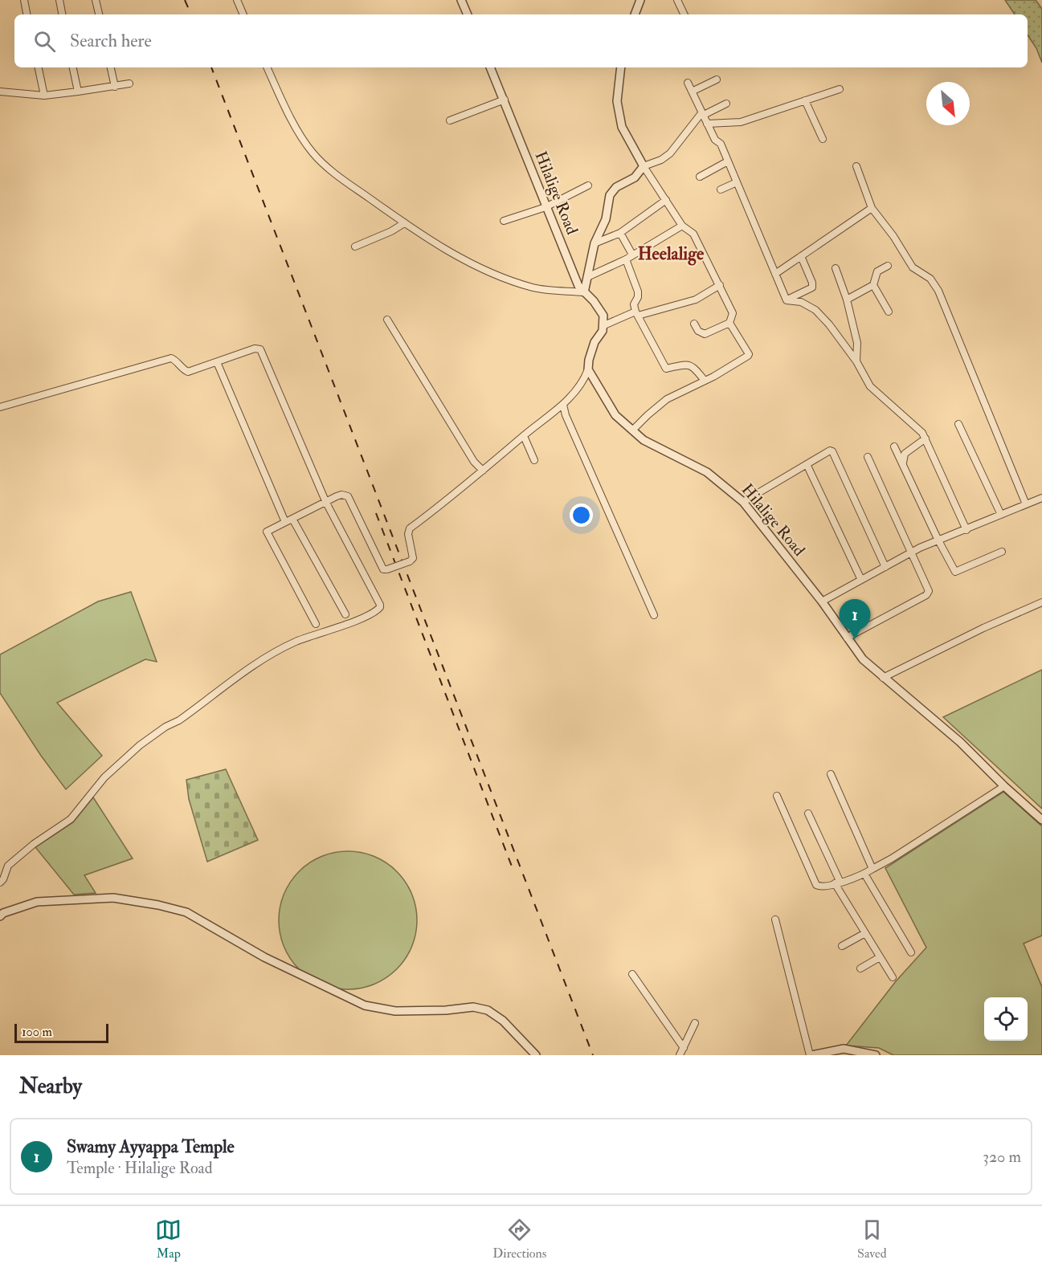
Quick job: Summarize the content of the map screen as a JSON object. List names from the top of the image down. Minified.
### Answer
{"streets":{"street":["Hilalige Road"]},"districts":["Heelalige"],"scale_bar":"100 m","north":"bottom right","page":{"search":"Search here","pins":"1","scale":"100 m","heading":"Nearby","list":[{"mark":"1","name":"Swamy Ayyappa Temple","note":"Temple · Hilalige Road","value":"320 m"}],"nav":["Map","Directions","Saved"]}}
